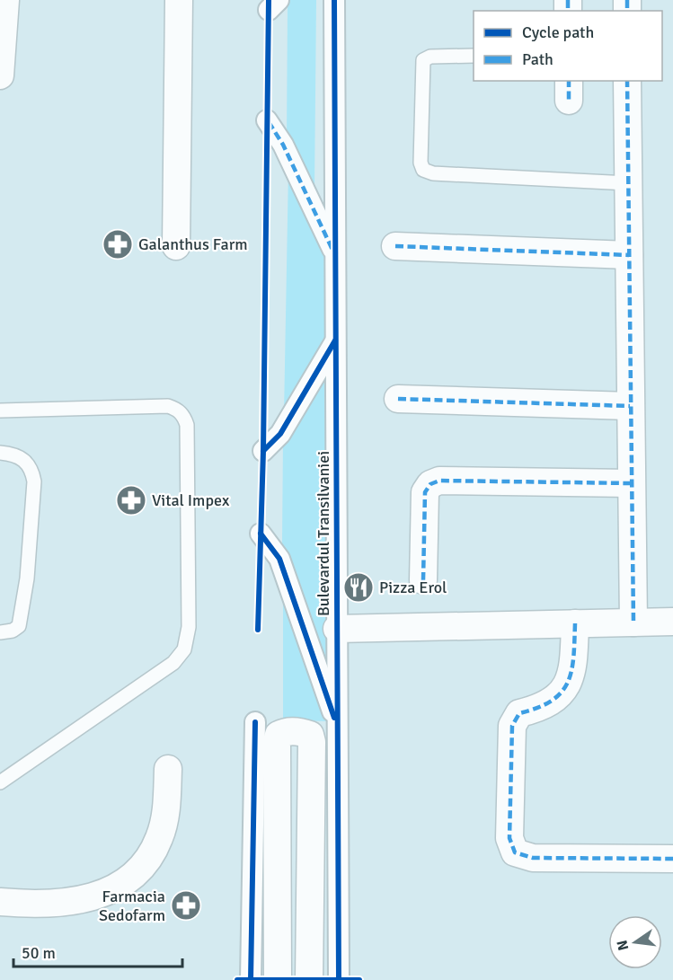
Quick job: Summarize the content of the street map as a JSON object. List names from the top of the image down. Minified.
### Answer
{"streets":{"street":["Bulevardul Transilvaniei"]},"places":{"pharmacy":["Galanthus Farm","Vital Impex","Farmacia Sedofarm"],"restaurant":["Pizza Erol"]},"legend":["Cycle path","Path"],"scale_bar":"50 m","north":"left"}
